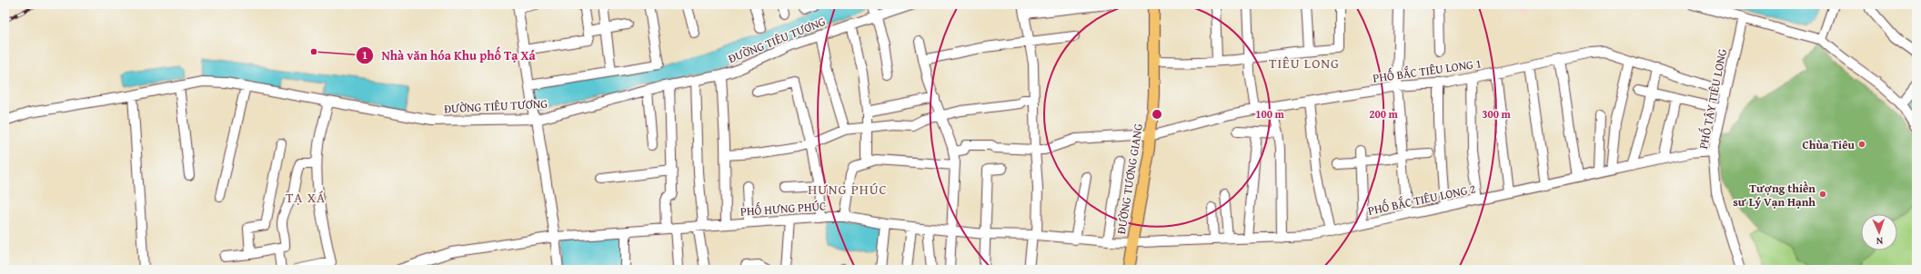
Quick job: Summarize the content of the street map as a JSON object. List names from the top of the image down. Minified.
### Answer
{"streets":{"main road":["ĐƯỜNG TƯƠNG GIANG"],"street":["ĐƯỜNG TIÊU TƯƠNG","PHỐ BẮC TIÊU LONG 1","PHỐ TÂY TIÊU LONG","PHỐ BẮC TIÊU LONG 2","PHỐ HƯNG PHÚC"]},"crossings":[["PHỐ BẮC TIÊU LONG 1","PHỐ TÂY TIÊU LONG"],["PHỐ BẮC TIÊU LONG 1","ĐƯỜNG TƯƠNG GIANG"],["PHỐ TÂY TIÊU LONG","PHỐ BẮC TIÊU LONG 2"],["ĐƯỜNG TƯƠNG GIANG","PHỐ BẮC TIÊU LONG 2"],["ĐƯỜNG TƯƠNG GIANG","PHỐ HƯNG PHÚC"],["PHỐ BẮC TIÊU LONG 2","PHỐ HƯNG PHÚC"]],"districts":["TIÊU LONG","HƯNG PHÚC","TẠ XÁ"],"places":["Nhà văn hóa Khu phố Tạ Xá","Chùa Tiêu","Tượng thiền sư Lý Vạn Hạnh"],"north":"bottom","rings":["100 m","200 m","300 m"]}
